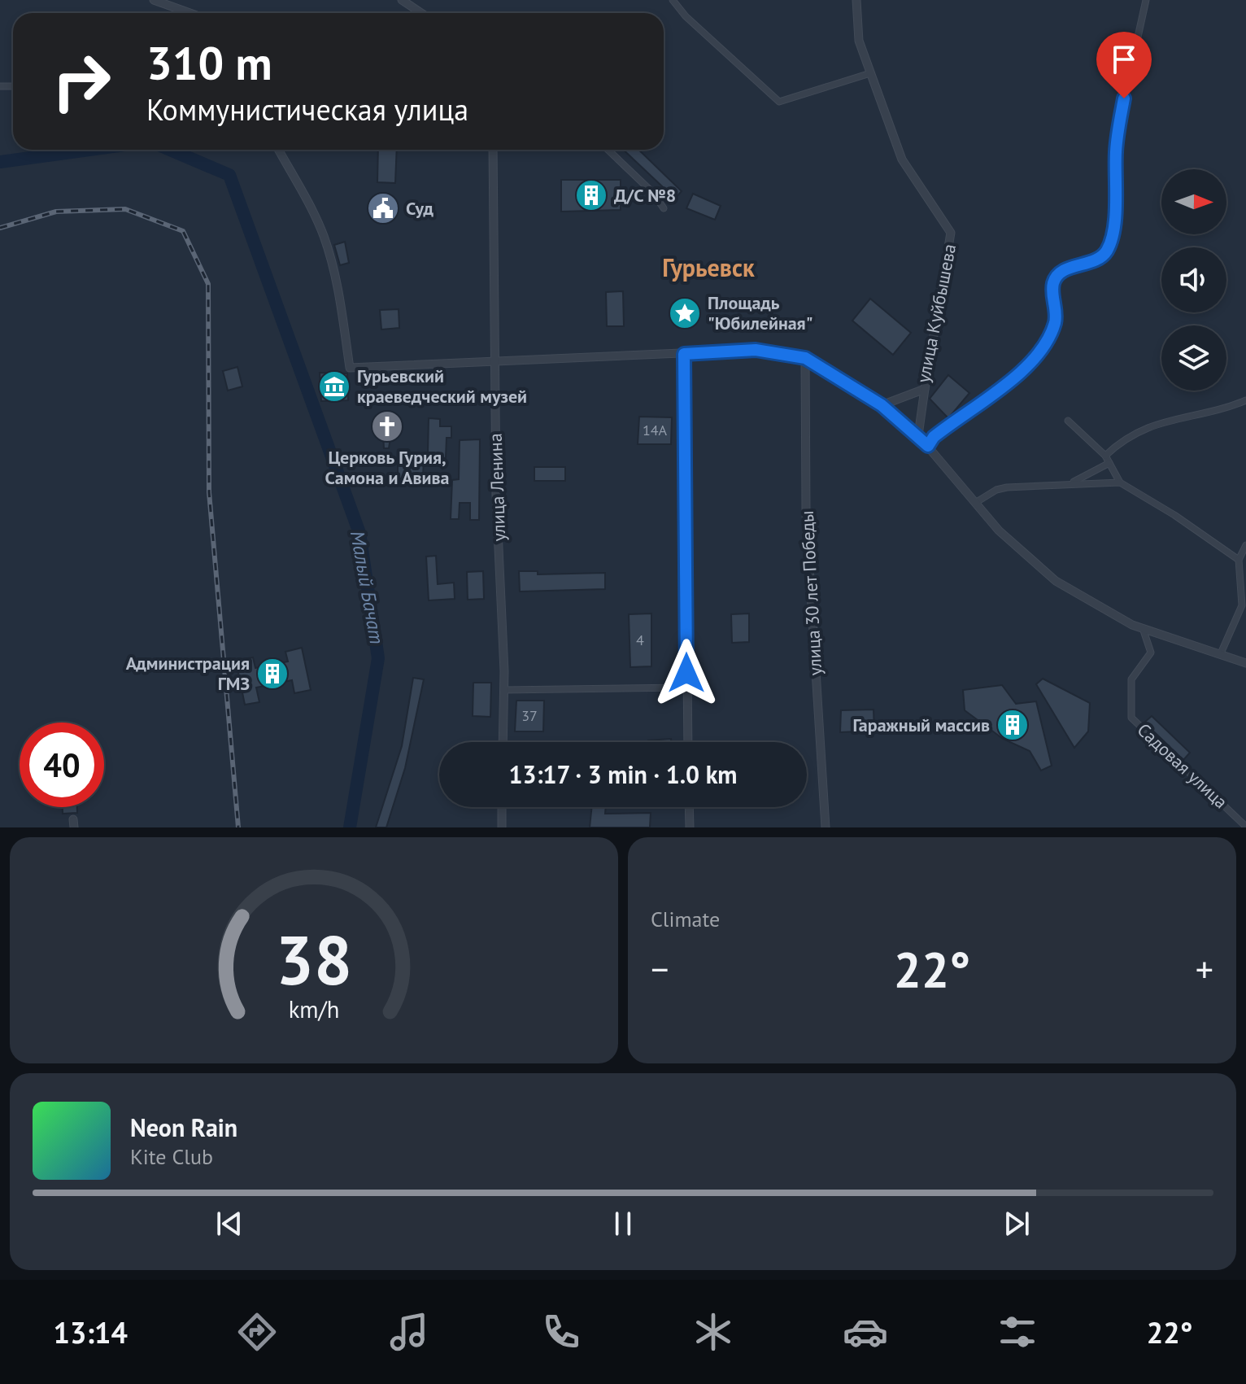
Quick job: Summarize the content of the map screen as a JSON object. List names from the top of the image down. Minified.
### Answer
{"streets":{"street":["улица Куйбышева","улица Ленина","улица 30 лет Победы","Садовая улица"]},"districts":["Гурьевск"],"water":["Малый Бачат"],"places":{"building":["Д/С №8","Администрация ГМЗ","Гаражный массив"],"public building":["Суд"],"place":["Площадь \"Юбилейная\""],"museum":["Гурьевский краеведческий музей"],"church":["Церковь Гурия, Самона и Авива"]},"house_numbers":["14А","4","37"],"north":"right","page":{"turn":["310 m","Коммунистическая улица"],"limit":"40","trip":"13:17 · 3 min · 1.0 km","tile":"Climate","heat":["−","22°","+"],"song":["Neon Rain","Kite Club"],"tabs":["13:14","22°"],"gauge":["38","km/h"]}}
